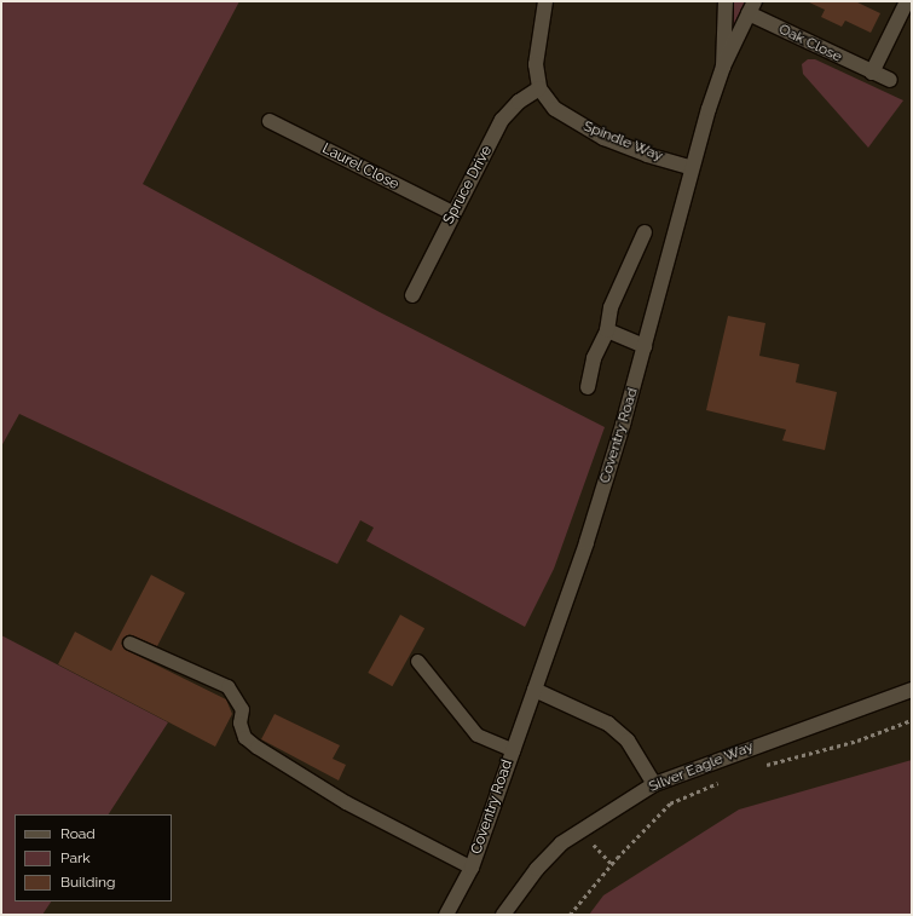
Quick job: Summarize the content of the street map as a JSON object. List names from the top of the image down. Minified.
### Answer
{"streets":{"street":["Oak Close","Spindle Way","Laurel Close","Spruce Drive","Coventry Road","Silver Eagle Way"]},"crossings":[["Oak Close","Coventry Road"],["Spindle Way","Spruce Drive"],["Spindle Way","Coventry Road"],["Laurel Close","Spruce Drive"]],"legend":["Road","Park","Building"]}
